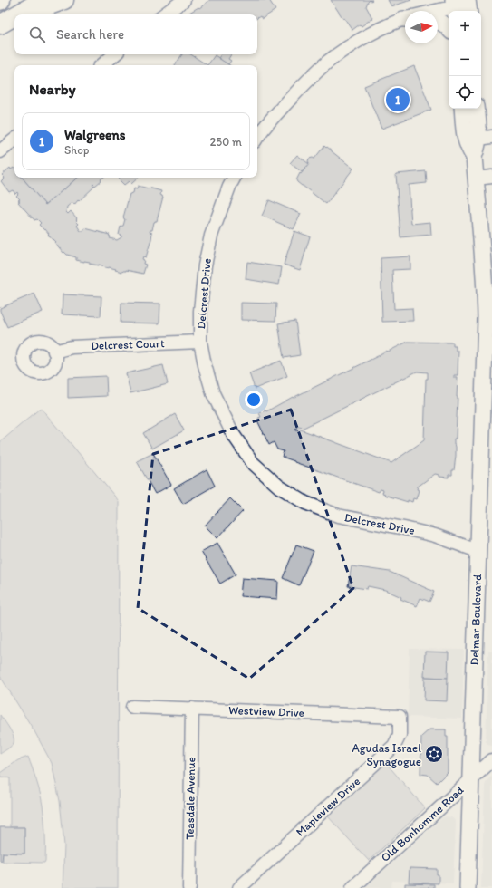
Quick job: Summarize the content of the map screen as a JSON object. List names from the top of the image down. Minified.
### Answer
{"streets":{"main road":["Delmar Boulevard"],"street":["Delcrest Drive","Delcrest Court","Westview Drive","Teasdale Avenue","Mapleview Drive","Old Bonhomme Road"]},"crossings":[["Delcrest Drive","Delcrest Court"],["Delcrest Drive","Delmar Boulevard"],["Delmar Boulevard","Old Bonhomme Road"],["Westview Drive","Teasdale Avenue"],["Westview Drive","Mapleview Drive"]],"places":{"synagogue":["Agudas Israel Synagogue"]},"north":"right","page":{"map_buttons":["+","−"],"search":"Search here","heading":"Nearby","pins":"1","list":[{"mark":"1","name":"Walgreens","note":"Shop","value":"250 m"}]}}
